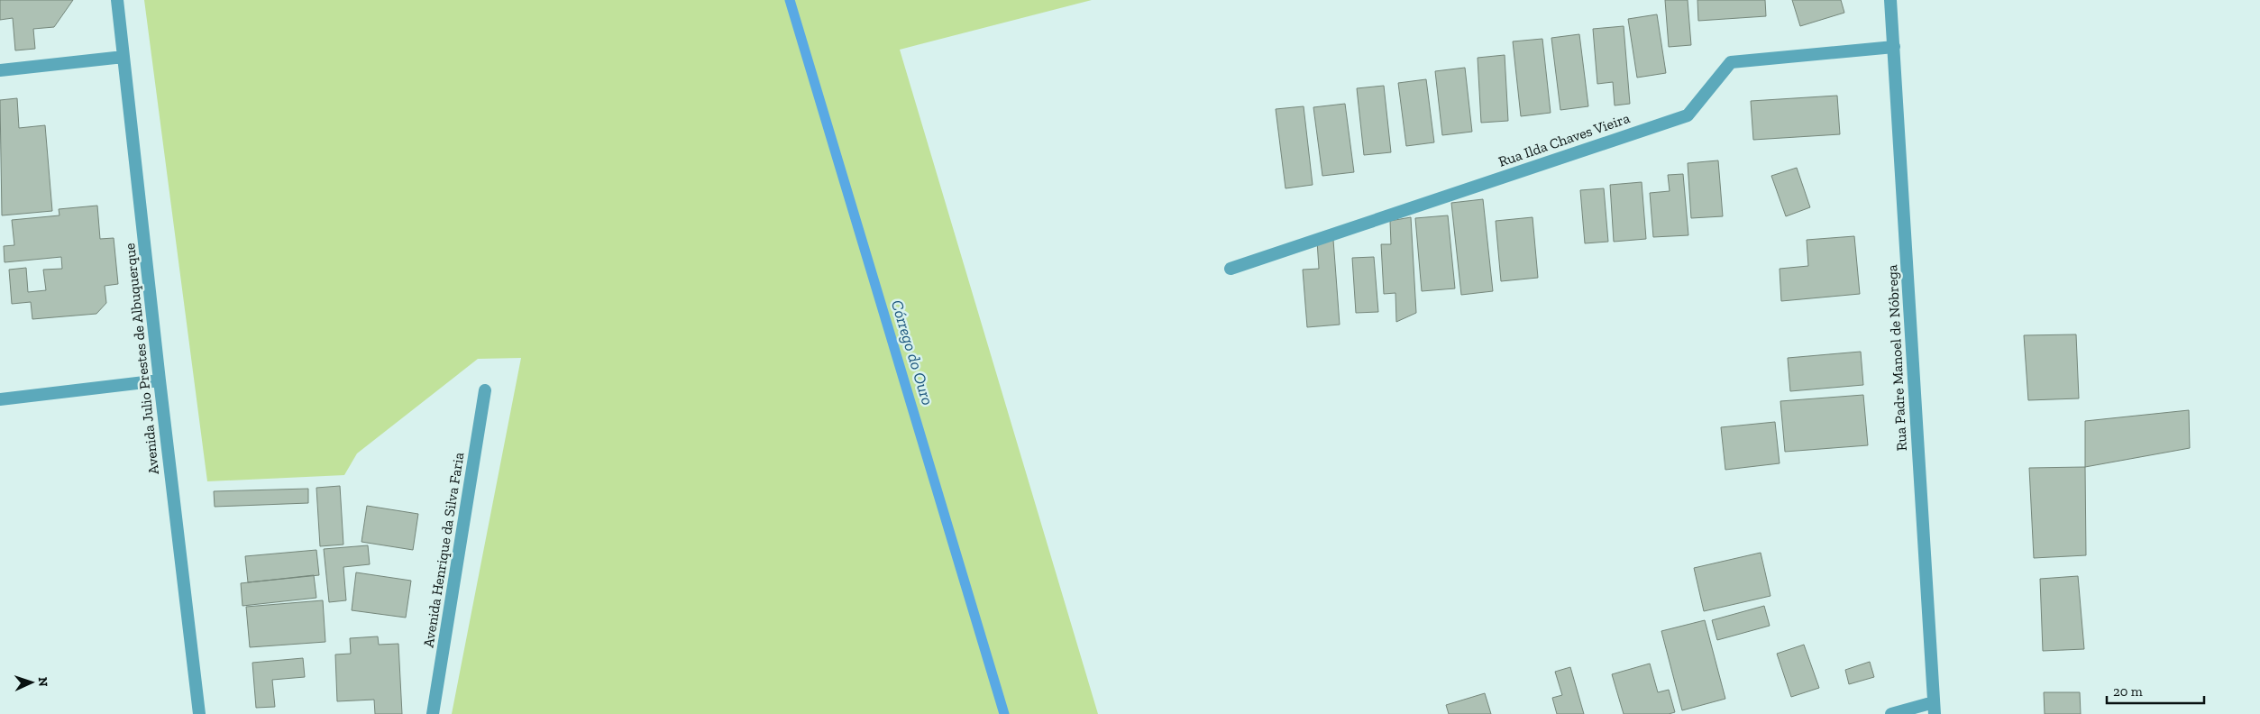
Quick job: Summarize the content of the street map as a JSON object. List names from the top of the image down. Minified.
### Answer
{"streets":{"street":["Rua Ilda Chaves Vieira","Rua Padre Manoel de Nóbrega","Avenida Julio Prestes de Albuquerque","Avenida Henrique da Silva Faria"]},"crossings":[["Rua Ilda Chaves Vieira","Rua Padre Manoel de Nóbrega"]],"water":["Córrego do Ouro"],"scale_bar":"20 m","north":"right"}
